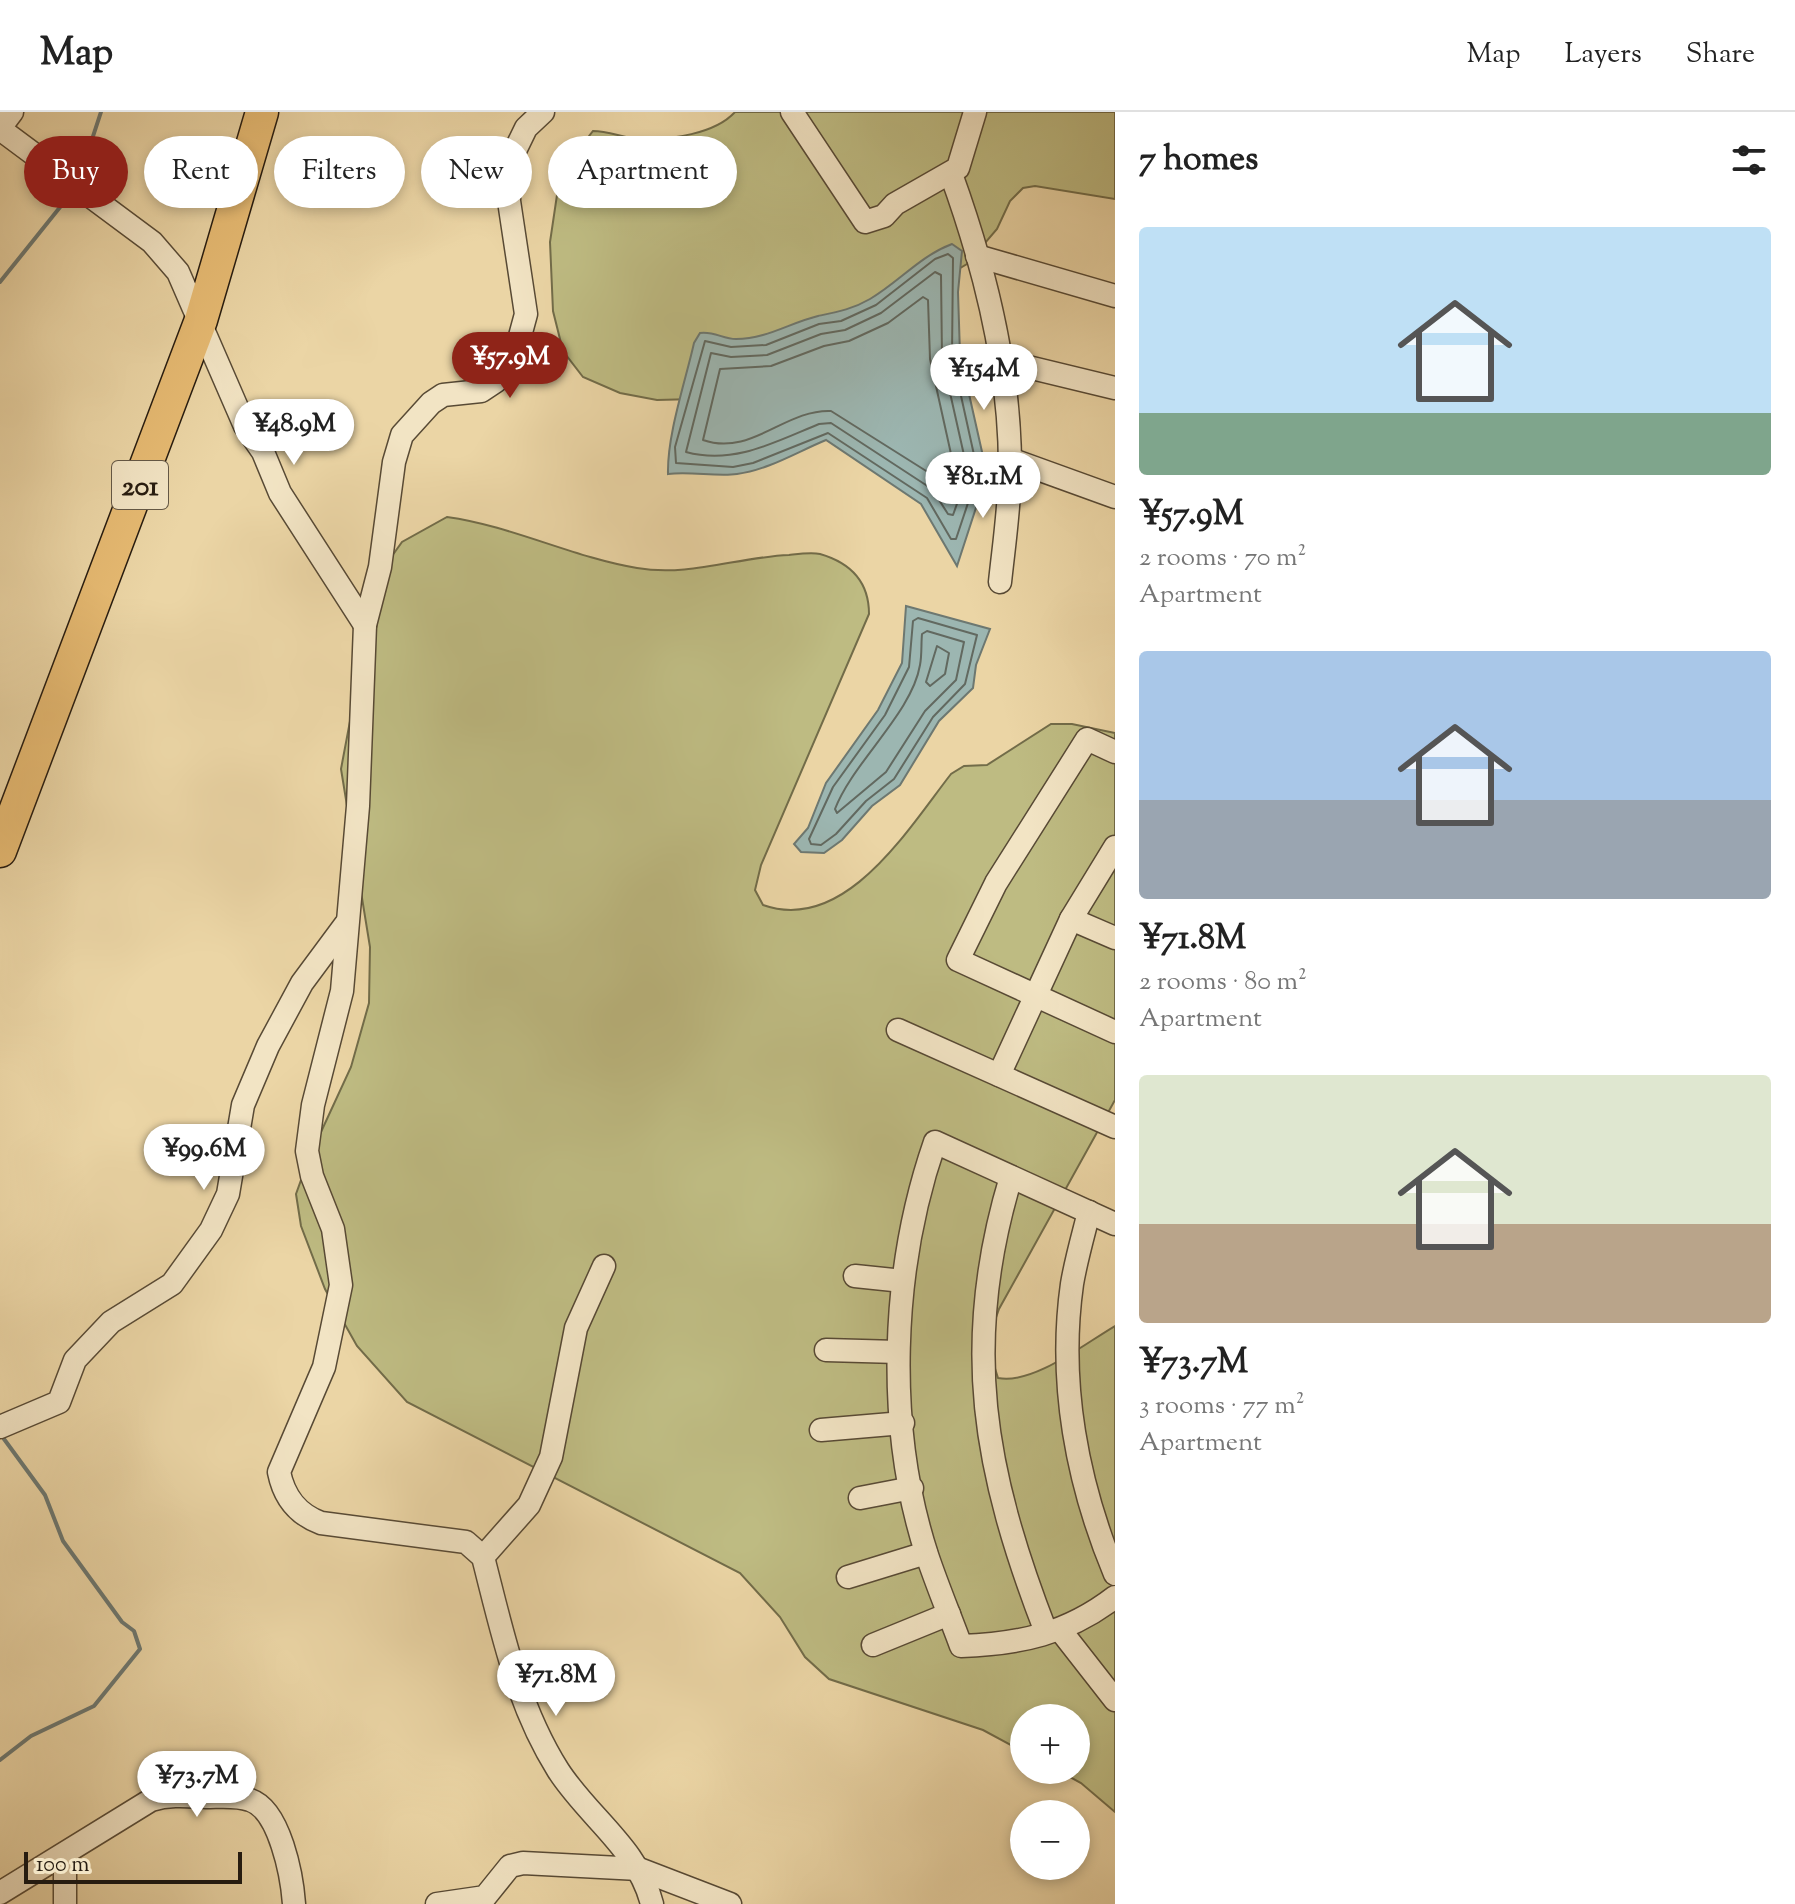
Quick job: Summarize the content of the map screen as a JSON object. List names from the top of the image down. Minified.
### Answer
{"streets":{"highway":["201"]},"scale_bar":"100 m","page":{"header":"Map","nav":["Map","Layers","Share"],"heading":"7 homes","chip":["Buy","Rent","Filters","New","Apartment"],"list":[{"name":"¥57.9M","note":"2 rooms · 70 m² · Apartment"},{"name":"¥71.8M","note":"2 rooms · 80 m² · Apartment"},{"name":"¥73.7M","note":"3 rooms · 77 m² · Apartment"}],"price":["¥57.9M","¥154M","¥48.9M","¥81.1M","¥99.6M","¥71.8M","¥73.7M"],"map_buttons":["+","−"],"scale":"100 m"}}
